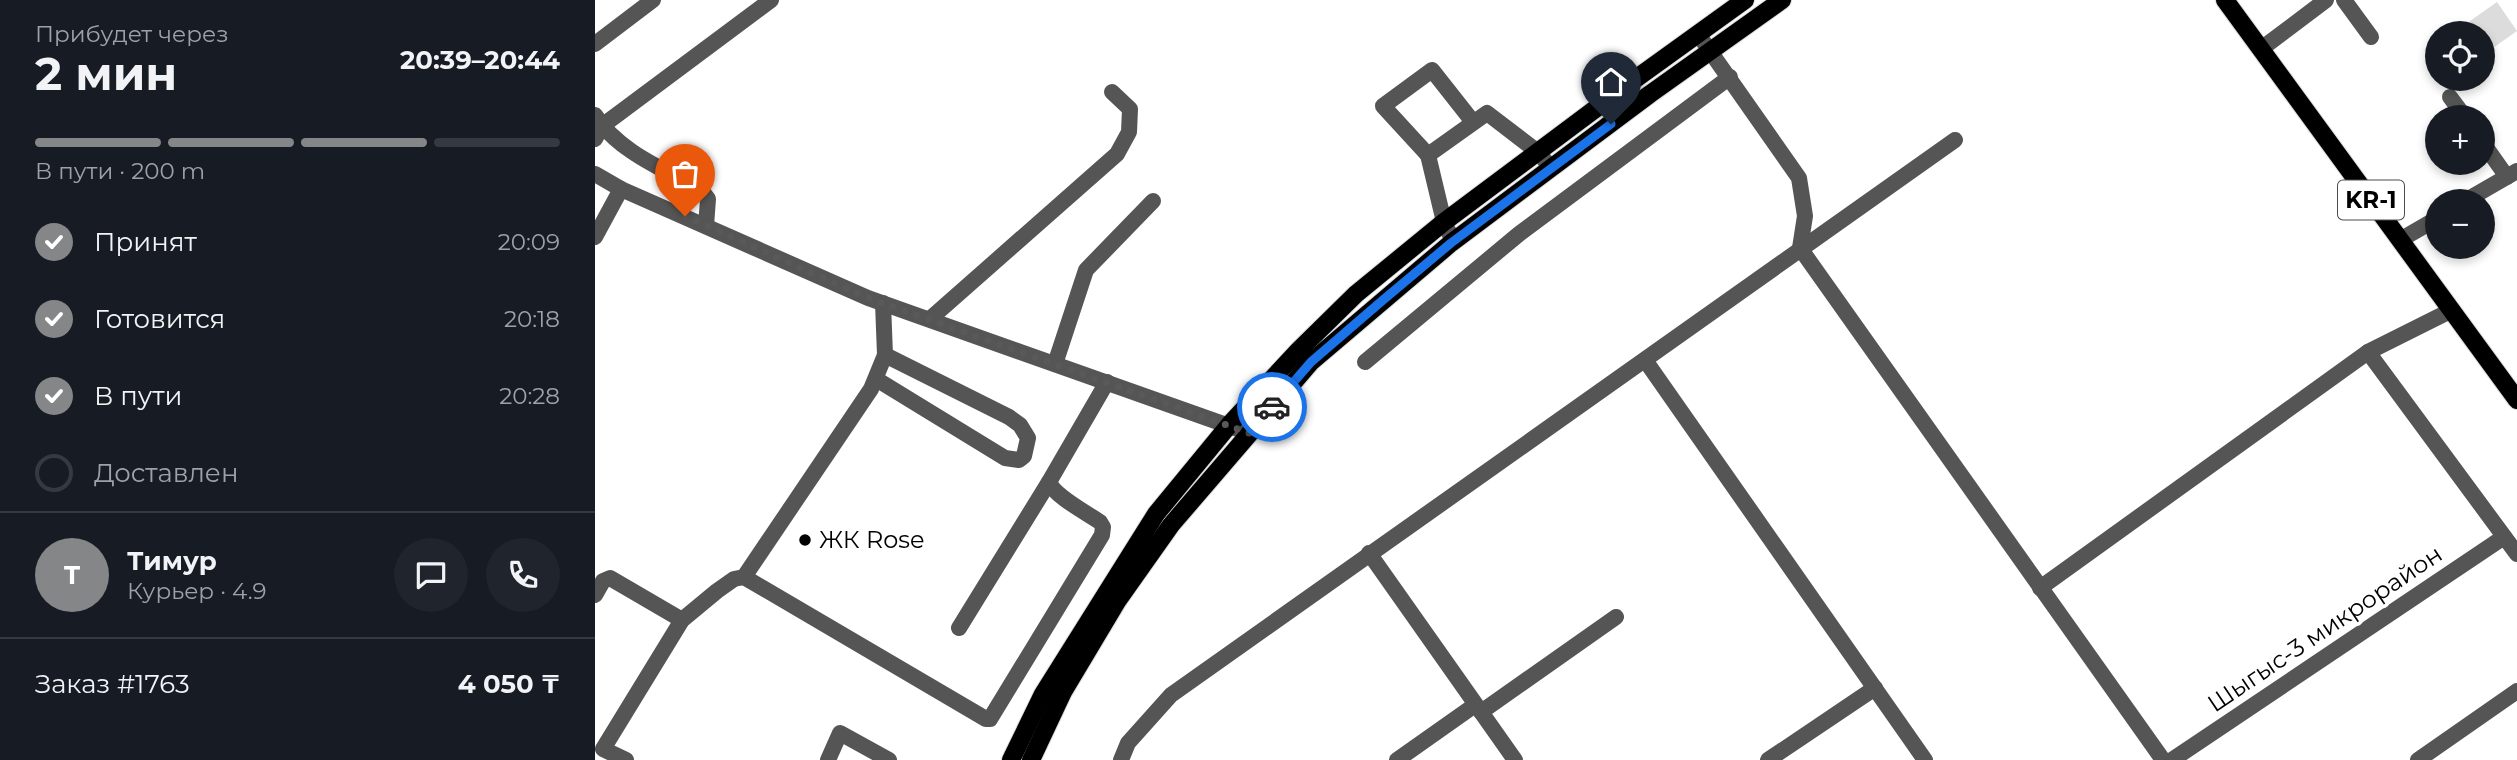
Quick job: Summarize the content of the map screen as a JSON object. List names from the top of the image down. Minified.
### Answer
{"streets":{"main road":["KR-1"],"street":["Шыгыс-3 микрорайон"]},"places":["ЖК Rose"],"page":{"heading":["2 мин","Прибудет через","20:39–20:44"],"panel":["Тимур","Курьер · 4.9","Заказ #1763","4 050 ₸"],"map_buttons":["+","−"],"bar":"В пути · 200 m","list":[["Принят","20:09"],["Готовится","20:18"],["В пути","20:28"],"Доставлен"],"round":"Т"}}
